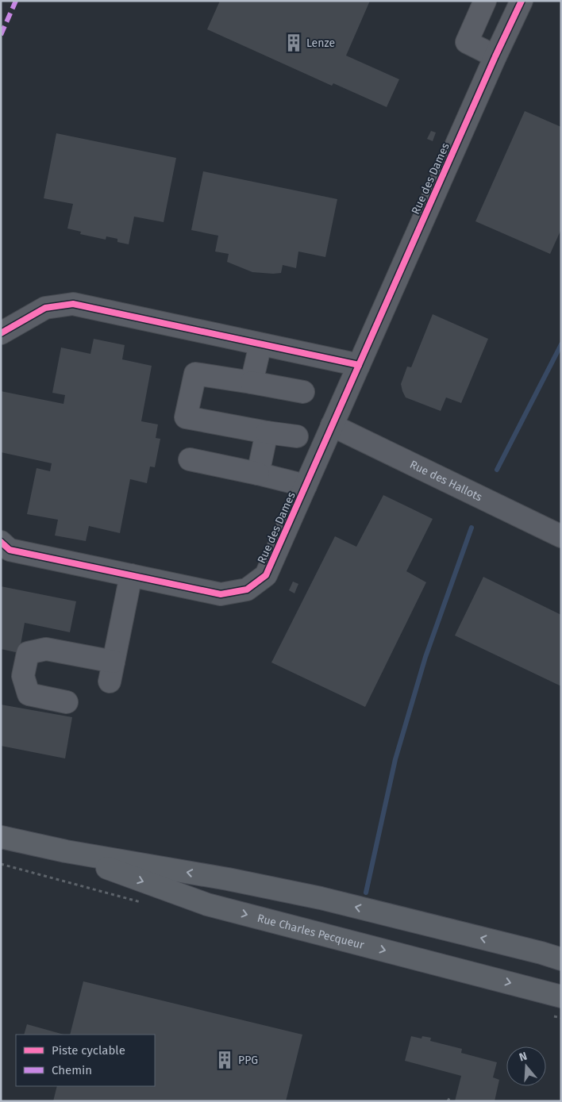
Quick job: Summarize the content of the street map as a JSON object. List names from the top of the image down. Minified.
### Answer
{"streets":{"main road":["Rue Charles Pecqueur"],"street":["Rue des Dames","Rue des Hallots"]},"crossings":[["Rue des Dames","Rue des Hallots"]],"places":{"building":["Lenze","PPG"]},"legend":["Piste cyclable","Chemin"],"north":"top"}
